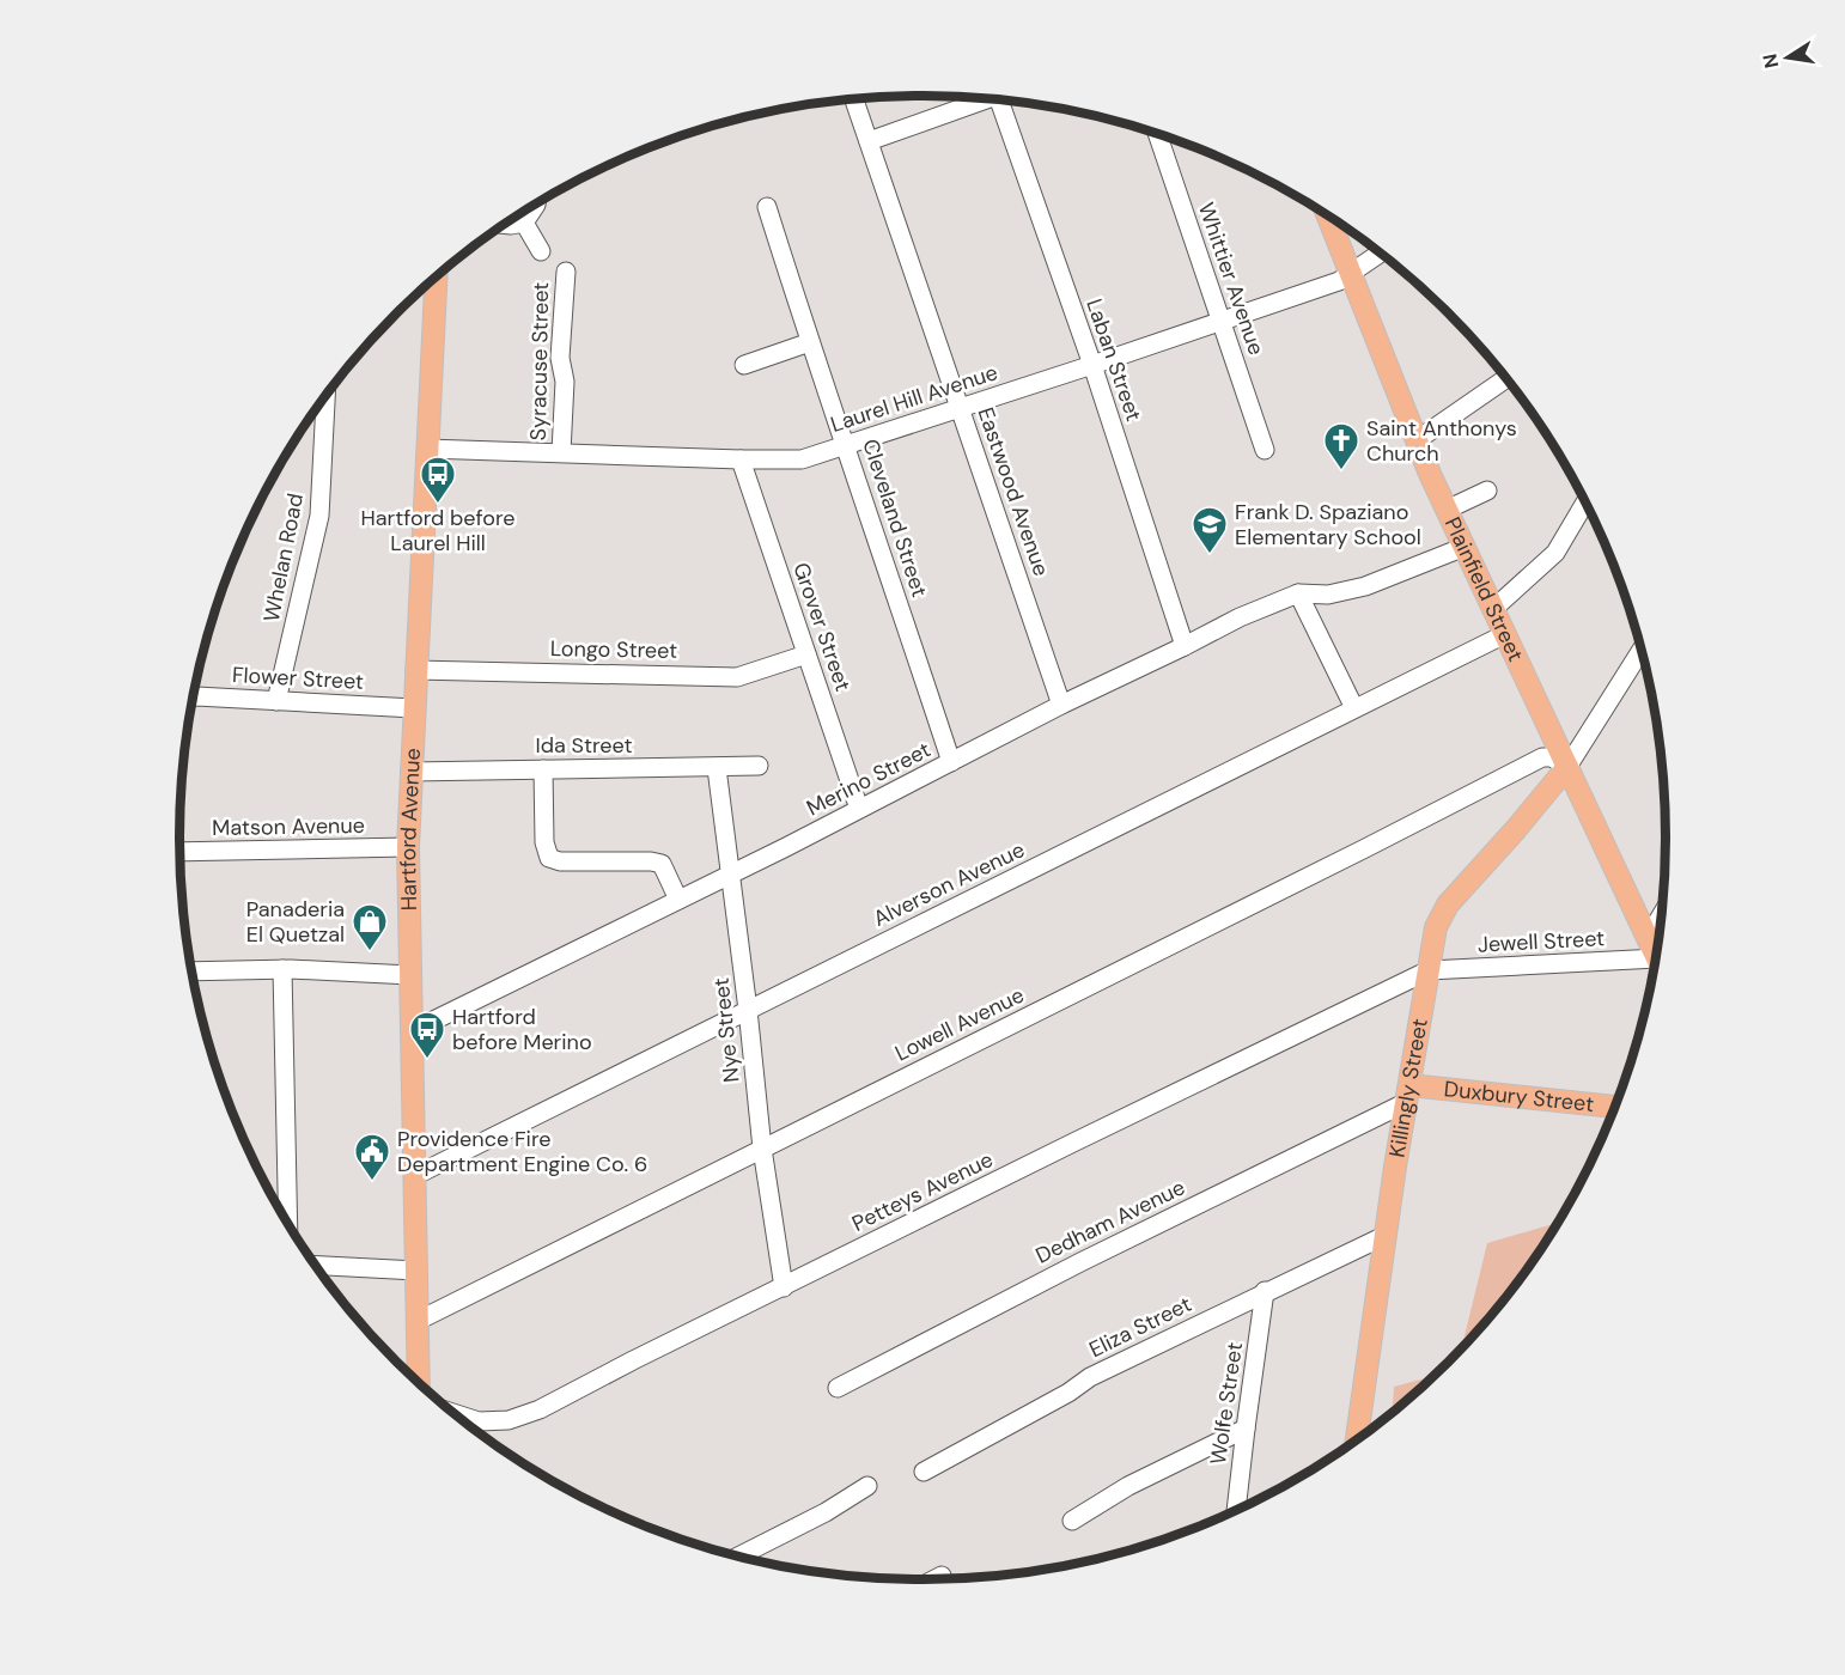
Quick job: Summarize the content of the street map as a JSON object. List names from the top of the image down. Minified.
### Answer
{"streets":{"main road":["Plainfield Street","Hartford Avenue","Killingly Street","Duxbury Street"],"street":["Whittier Avenue","Laban Street","Syracuse Street","Laurel Hill Avenue","Eastwood Avenue","Cleveland Street","Whelan Road","Grover Street","Longo Street","Flower Street","Ida Street","Merino Street","Matson Avenue","Alverson Avenue","Jewell Street","Lowell Avenue","Nye Street","Petteys Avenue","Dedham Avenue","Eliza Street","Wolfe Street"]},"crossings":[["Whittier Avenue","Laurel Hill Avenue"],["Laban Street","Laurel Hill Avenue"],["Laban Street","Merino Street"],["Syracuse Street","Laurel Hill Avenue"],["Laurel Hill Avenue","Eastwood Avenue"],["Laurel Hill Avenue","Cleveland Street"],["Laurel Hill Avenue","Plainfield Street"],["Laurel Hill Avenue","Grover Street"],["Laurel Hill Avenue","Hartford Avenue"],["Eastwood Avenue","Merino Street"],["Cleveland Street","Merino Street"],["Whelan Road","Flower Street"],["Plainfield Street","Merino Street"],["Plainfield Street","Alverson Avenue"],["Plainfield Street","Lowell Avenue"],["Plainfield Street","Killingly Street"],["Grover Street","Longo Street"],["Grover Street","Merino Street"],["Longo Street","Hartford Avenue"],["Flower Street","Hartford Avenue"],["Ida Street","Hartford Avenue"],["Ida Street","Nye Street"],["Merino Street","Hartford Avenue"],["Merino Street","Nye Street"],["Matson Avenue","Hartford Avenue"],["Hartford Avenue","Alverson Avenue"],["Hartford Avenue","Lowell Avenue"],["Alverson Avenue","Nye Street"],["Jewell Street","Killingly Street"],["Jewell Street","Petteys Avenue"],["Lowell Avenue","Nye Street"],["Lowell Avenue","Killingly Street"],["Nye Street","Petteys Avenue"],["Killingly Street","Duxbury Street"],["Killingly Street","Petteys Avenue"],["Killingly Street","Dedham Avenue"],["Killingly Street","Eliza Street"],["Duxbury Street","Dedham Avenue"],["Eliza Street","Wolfe Street"]],"places":{"church":["Saint Anthonys Church"],"bus stop":["Hartford before Laurel Hill","Hartford before Merino"],"school or university":["Frank D. Spaziano Elementary School"],"shop":["Panaderia El Quetzal"],"public building":["Providence Fire Department Engine Co. 6"]},"north":"left"}
